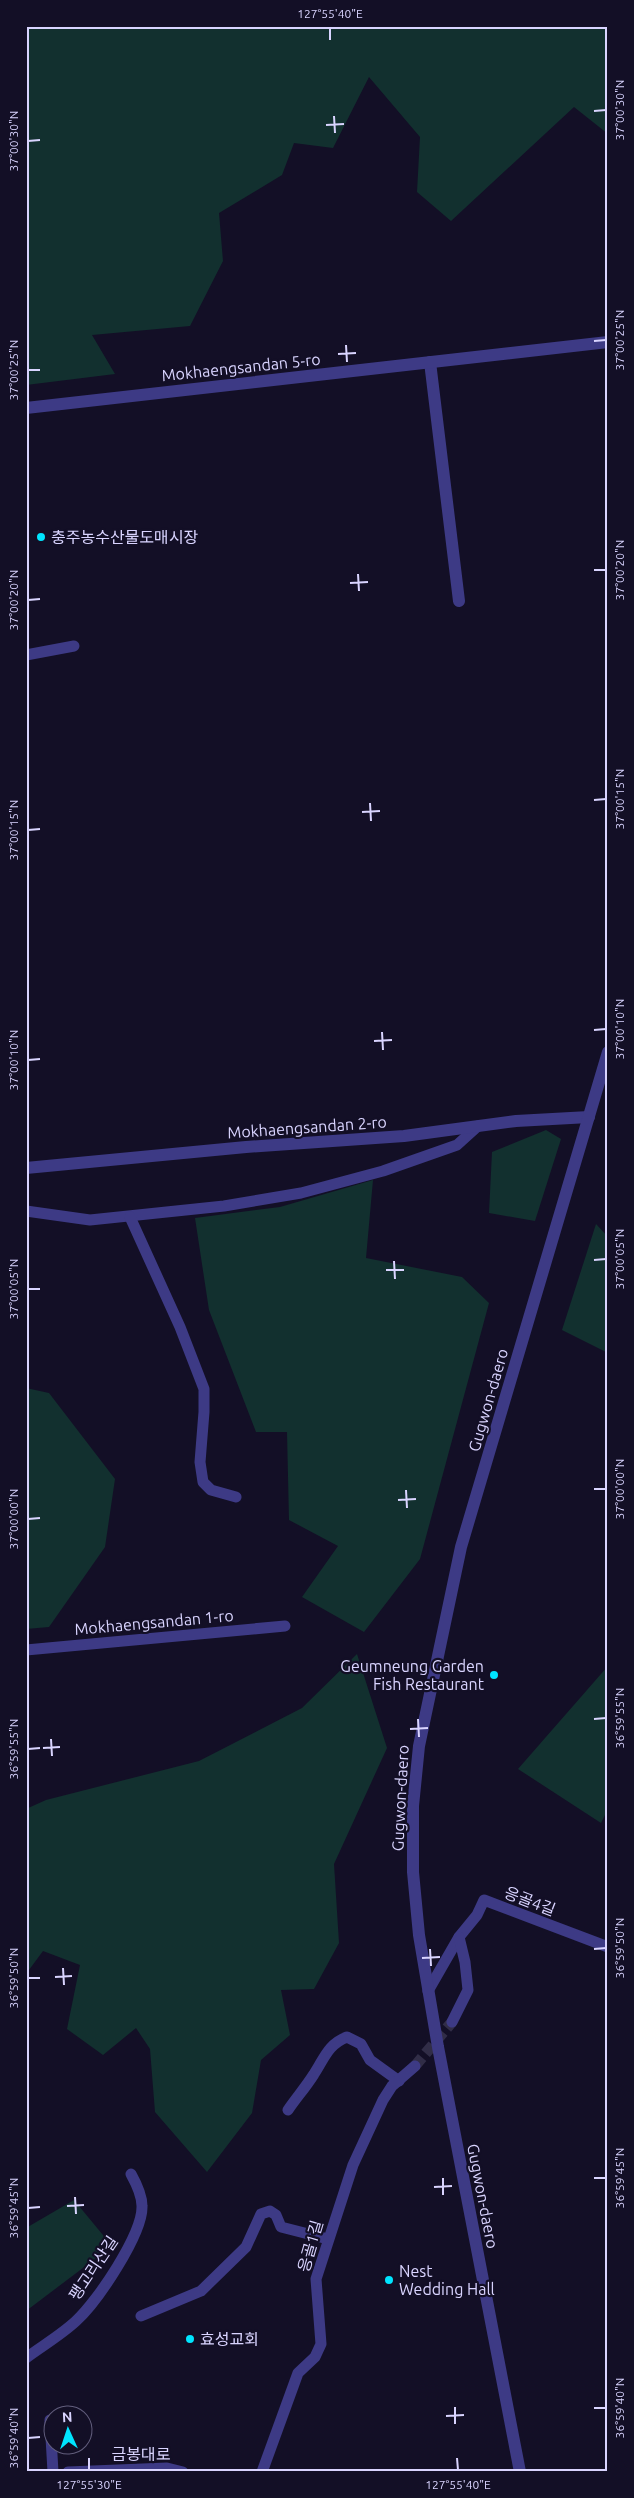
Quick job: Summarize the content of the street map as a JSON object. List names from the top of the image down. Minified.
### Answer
{"streets":{"street":["Mokhaengsandan 5-ro","Mokhaengsandan 2-ro","Gugwon-daero","Mokhaengsandan 1-ro","응골4길","응골1길","팽고리산길","금봉대로"]},"crossings":[["Mokhaengsandan 2-ro","Gugwon-daero"],["Gugwon-daero","응골4길"]],"places":["충주농수산물도매시장","Geumneung Garden Fish Restaurant","Nest Wedding Hall","효성교회"],"north":"top","coordinates":["127°55'40\"E","37°00'30\"N","37°00'25\"N","37°00'20\"N","37°00'15\"N","37°00'10\"N","37°00'05\"N","37°00'00\"N","36°59'55\"N","36°59'50\"N","36°59'45\"N","36°59'40\"N","127°55'30\"E"]}
